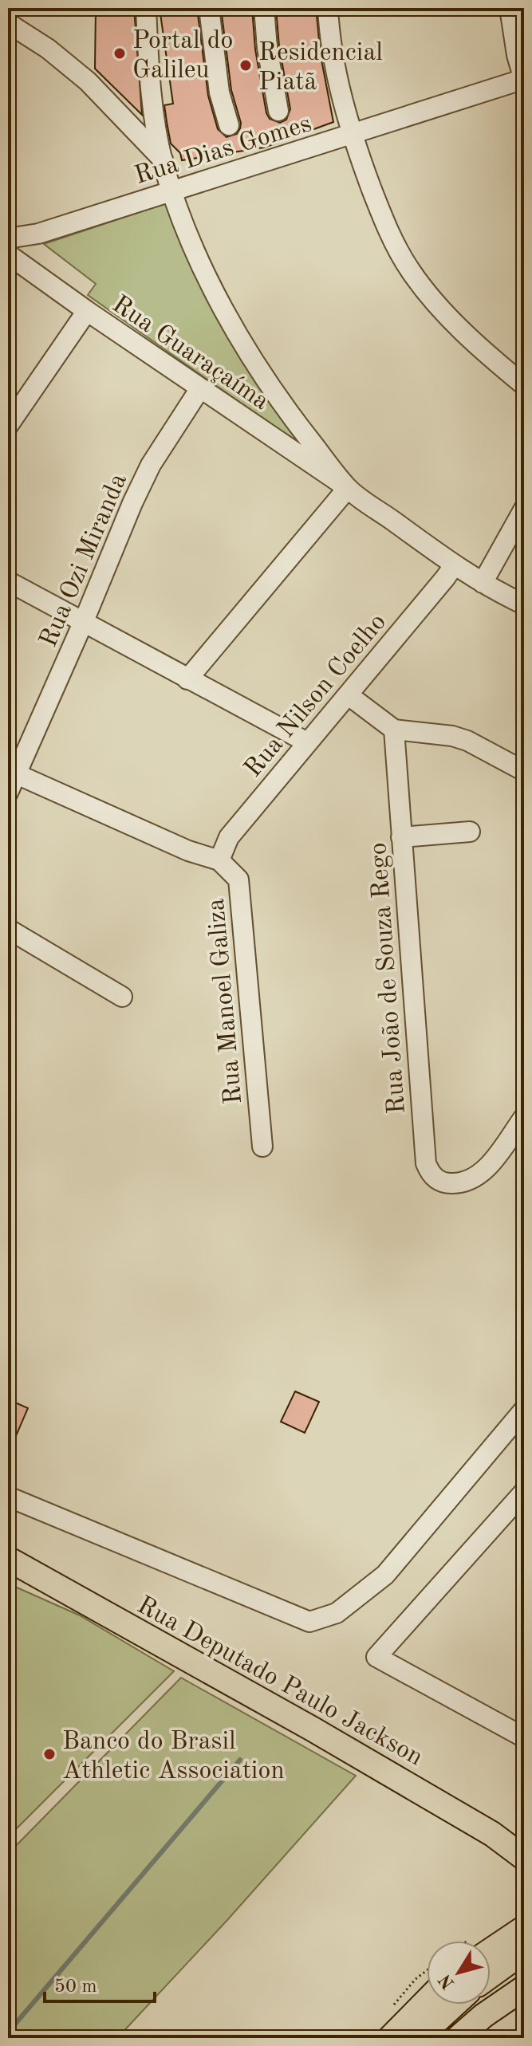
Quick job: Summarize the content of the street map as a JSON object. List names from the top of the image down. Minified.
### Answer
{"streets":{"main road":["Rua Deputado Paulo Jackson"],"street":["Rua Dias Gomes","Rua Guaraçaíma","Rua Ozi Miranda","Rua Nilson Coelho","Rua João de Souza Rego","Rua Manoel Galiza"]},"crossings":[["Rua Guaraçaíma","Rua Ozi Miranda"],["Rua Ozi Miranda","Rua Manoel Galiza"],["Rua Nilson Coelho","Rua Manoel Galiza"]],"places":["Portal do Galileu","Residencial Piatã","Banco do Brasil Athletic Association"],"scale_bar":"50 m","north":"bottom left"}
